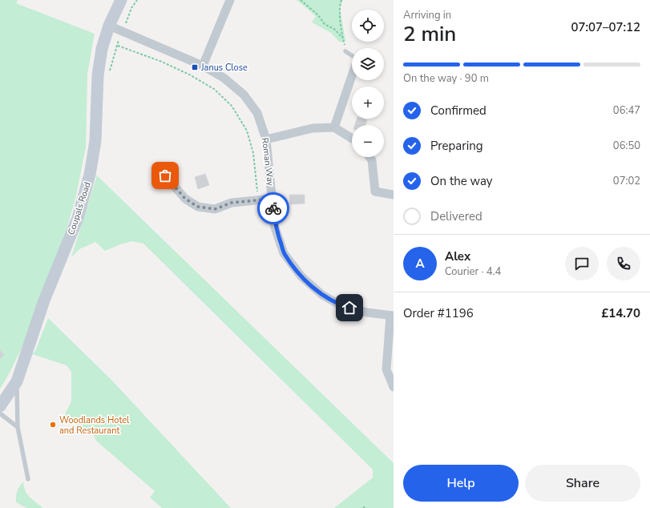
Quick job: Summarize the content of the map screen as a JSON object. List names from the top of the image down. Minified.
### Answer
{"streets":{"street":["Roman Way","Coupals Road"]},"crossings":[["Roman Way","Coupals Road"]],"places":{"transit":["Janus Close"],"other":["Woodlands Hotel and Restaurant"]},"page":{"heading":["2 min","Arriving in","07:07–07:12"],"panel":["Alex","Courier · 4.4","Order #1196","£14.70"],"map_buttons":["+","−"],"bar":"On the way · 90 m","list":[["Confirmed","06:47"],["Preparing","06:50"],["On the way","07:02"],"Delivered"],"round":"A","buttons":["Help","Share"]}}
